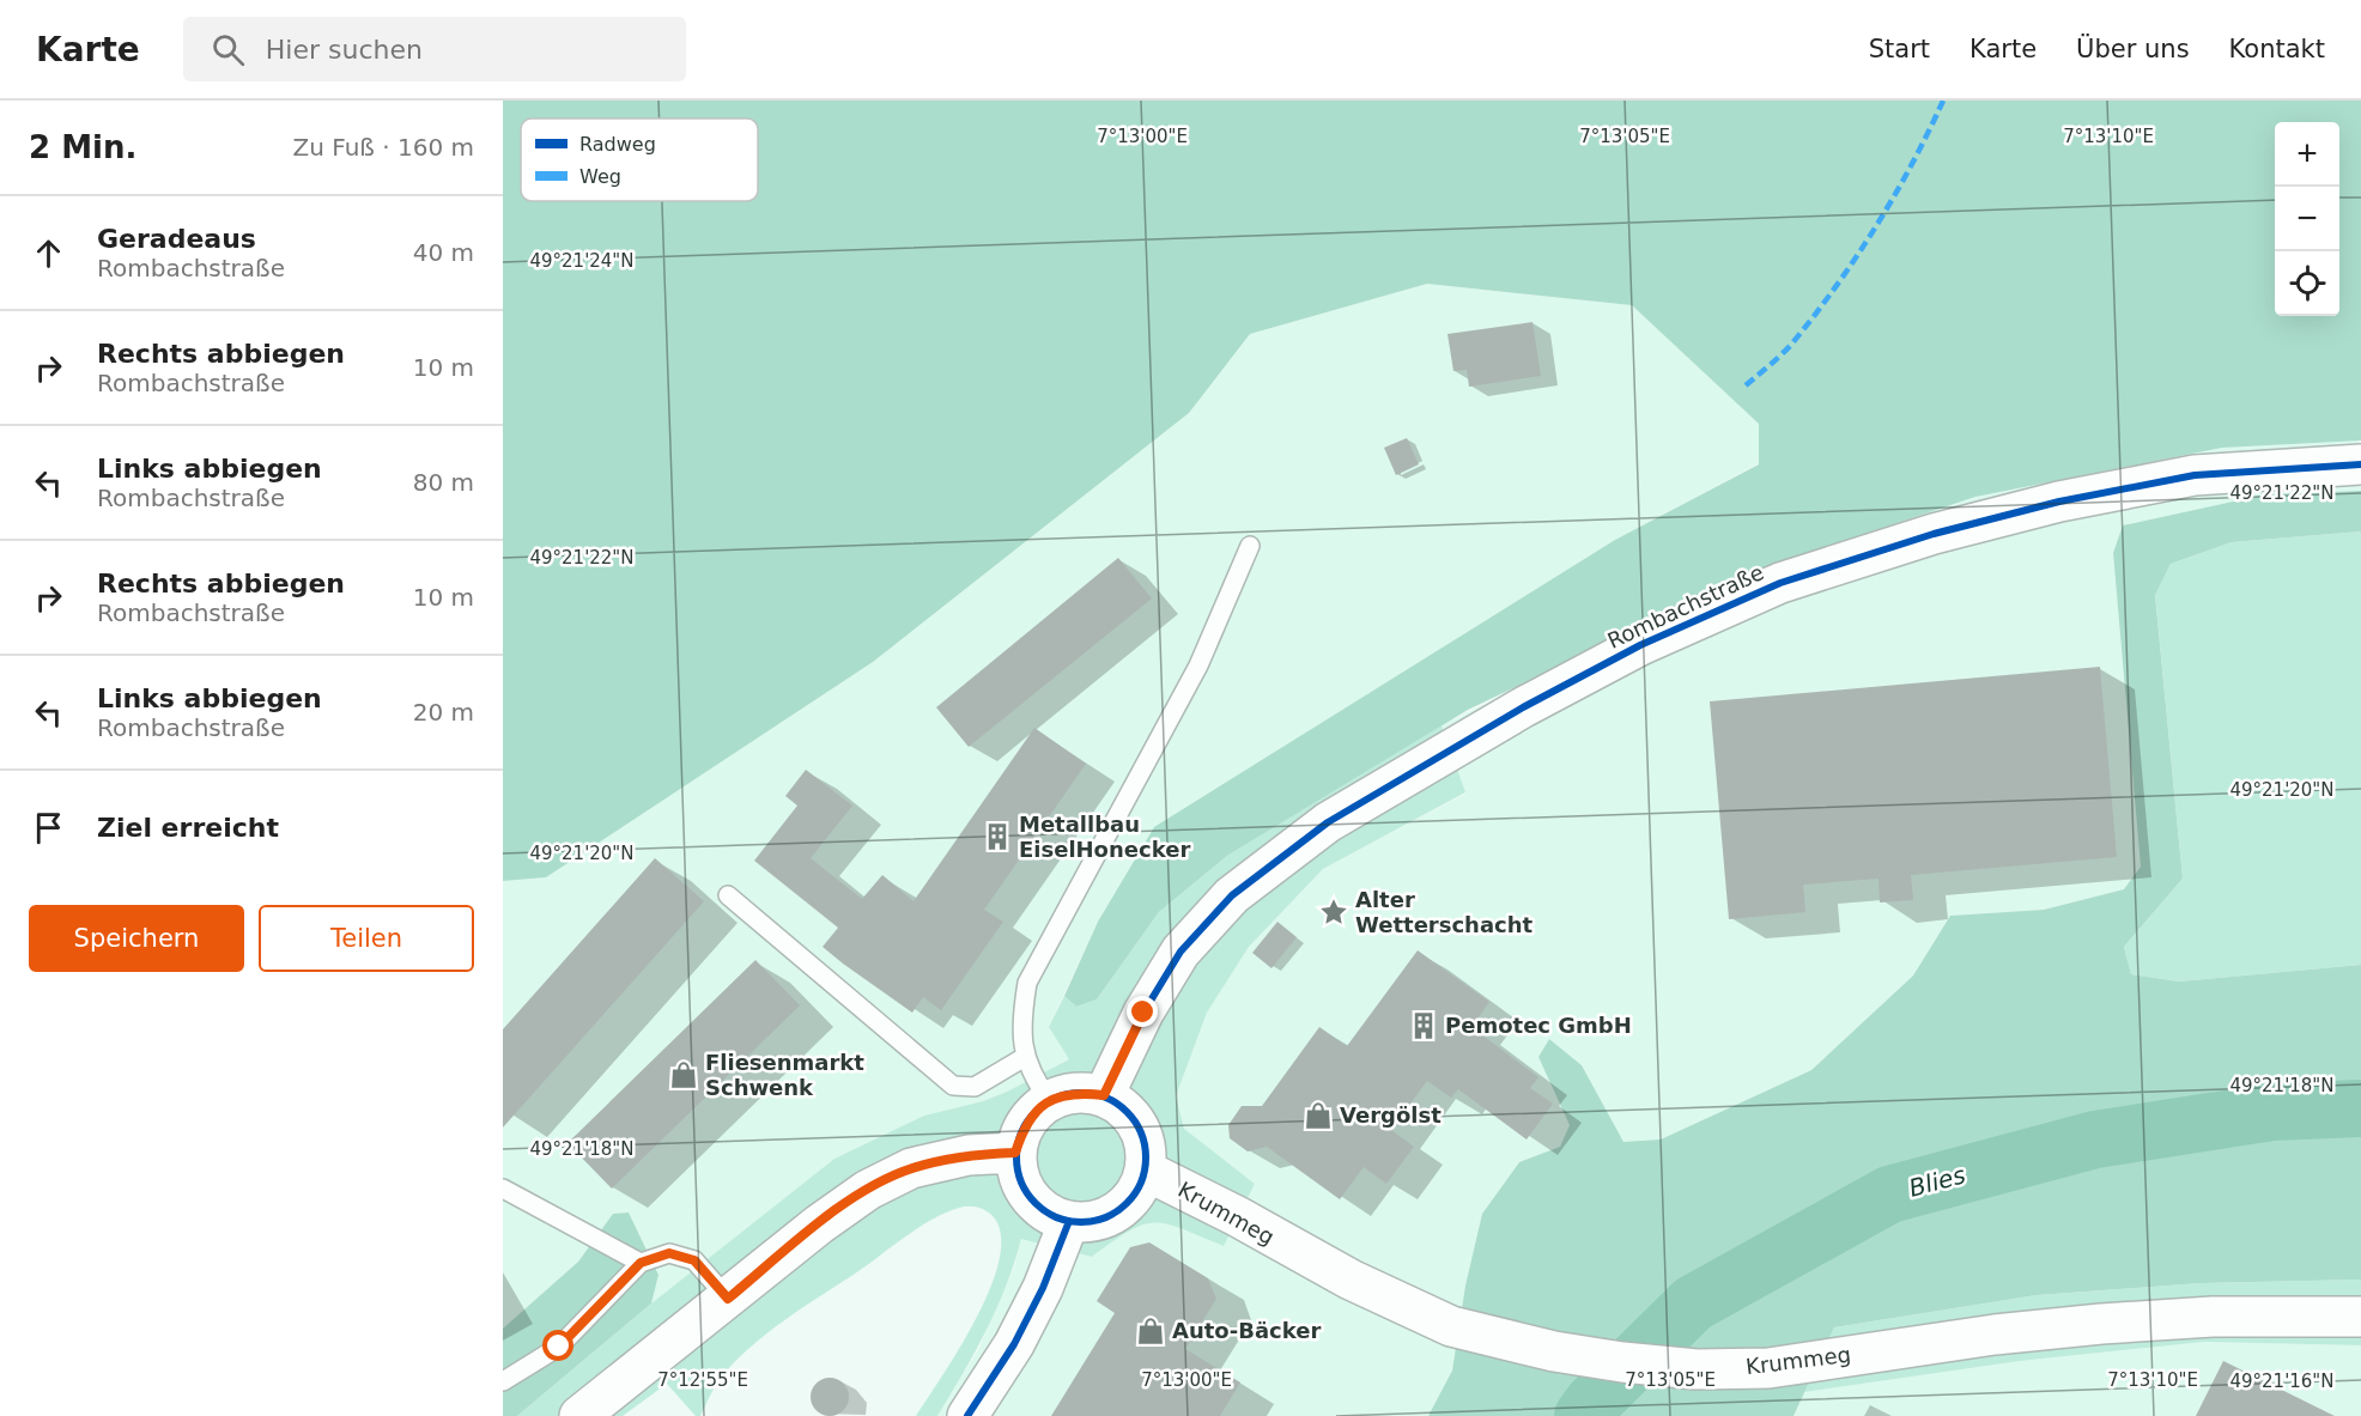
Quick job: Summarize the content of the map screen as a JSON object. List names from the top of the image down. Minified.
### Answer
{"streets":{"main road":["Rombachstraße","Krummeg"]},"crossings":[["Rombachstraße","Krummeg"]],"water":["Blies"],"places":{"building":["Metallbau EiselHonecker","Pemotec GmbH"],"place":["Alter Wetterschacht"],"shop":["Fliesenmarkt Schwenk","Vergölst","Auto-Bäcker"]},"legend":["Radweg","Weg"],"page":{"header":"Karte","search":"Hier suchen","nav":["Start","Karte","Über uns","Kontakt"],"heading":["2 Min.","Zu Fuß · 160 m"],"map_buttons":["+","−"],"list":[["Geradeaus","Rombachstraße","40 m"],["Rechts abbiegen","Rombachstraße","10 m"],["Links abbiegen","Rombachstraße","80 m"],["Rechts abbiegen","Rombachstraße","10 m"],["Links abbiegen","Rombachstraße","20 m"],"Ziel erreicht"],"buttons":["Speichern","Teilen"]},"coordinates":["7°13'00\"E","7°13'05\"E","7°13'10\"E","49°21'24\"N","49°21'22\"N","49°21'20\"N","49°21'18\"N","7°12'55\"E","49°21'16\"N"]}
